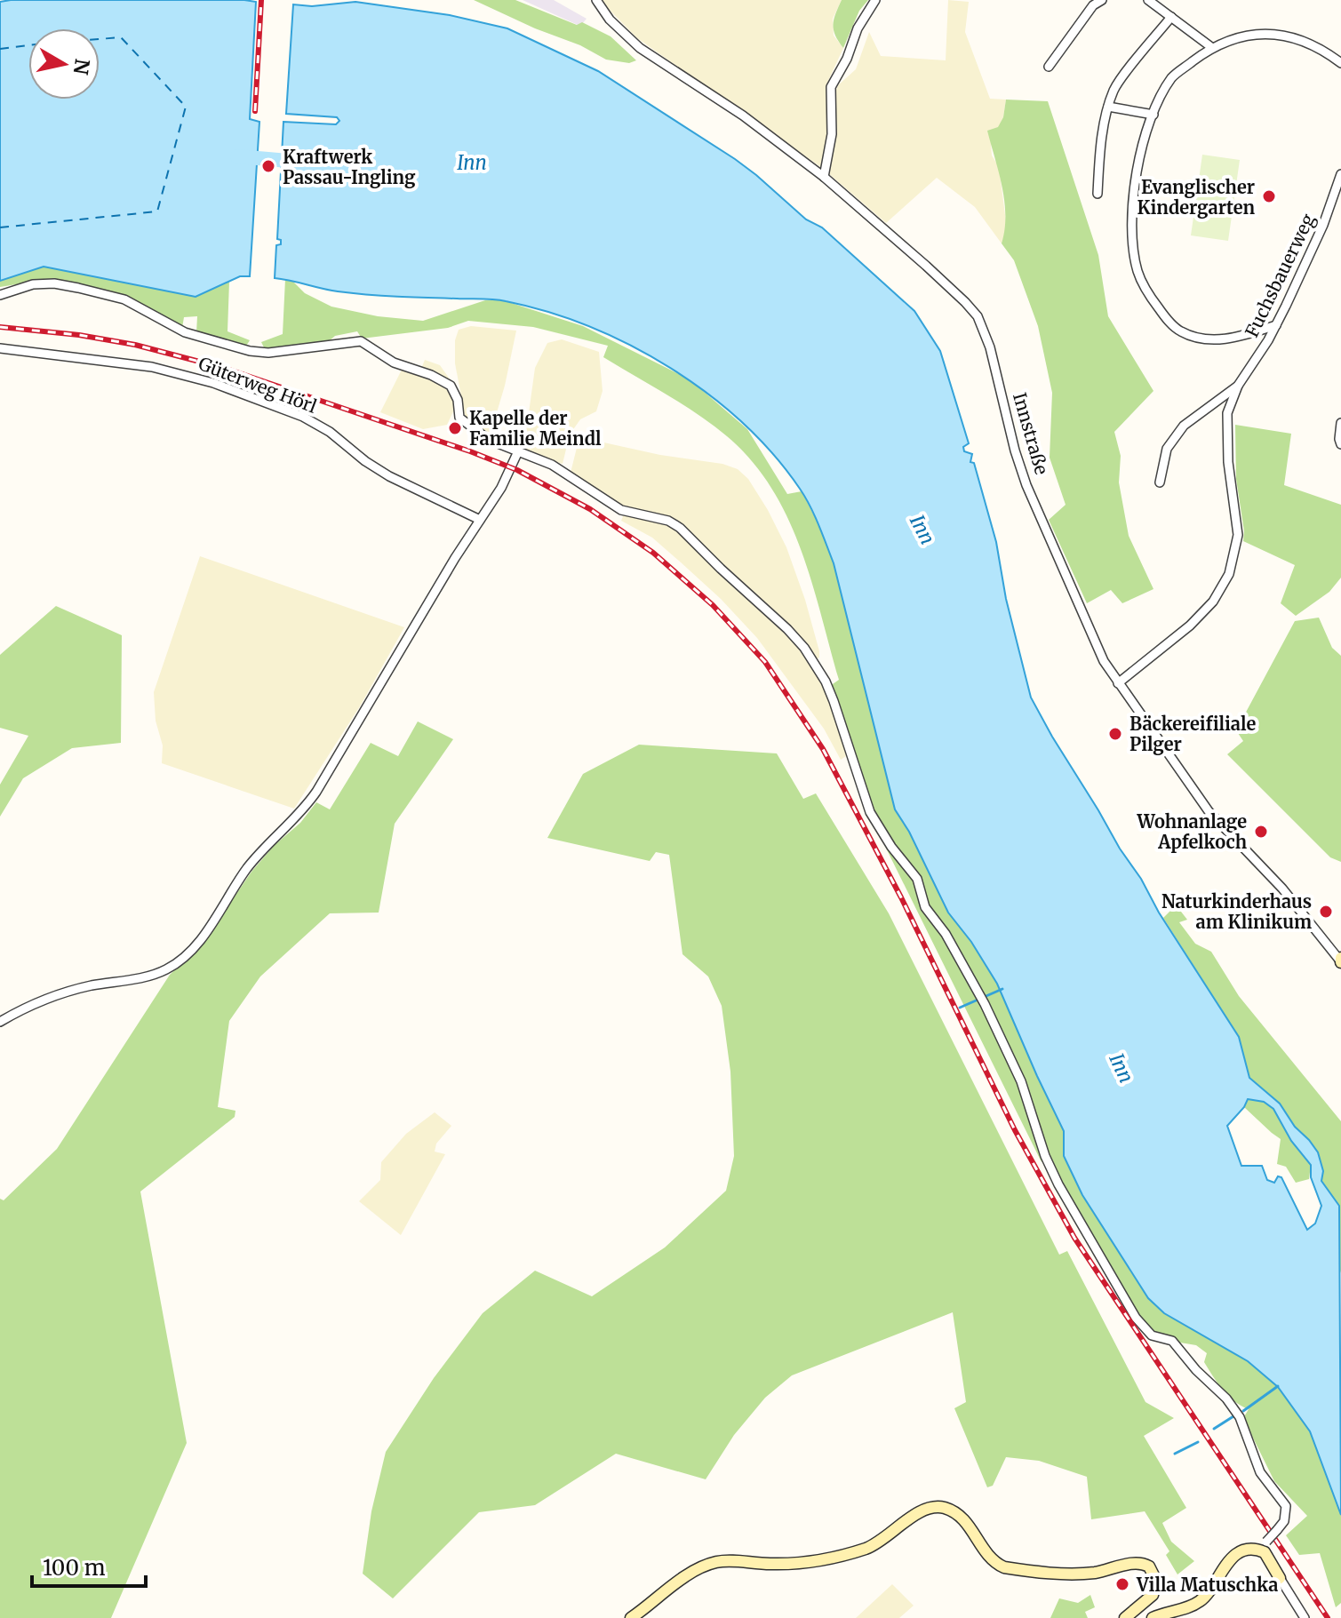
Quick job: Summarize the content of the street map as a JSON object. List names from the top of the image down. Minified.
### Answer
{"streets":{"street":["Fuchsbauerweg","Güterweg Hörl","Innstraße"]},"crossings":[["Fuchsbauerweg","Innstraße"]],"water":["Inn"],"places":["Kraftwerk Passau-Ingling","Evanglischer Kindergarten","Kapelle der Familie Meindl","Bäckereifiliale Pilger","Wohnanlage Apfelkoch","Naturkinderhaus am Klinikum","Villa Matuschka"],"scale_bar":"100 m","north":"right"}
